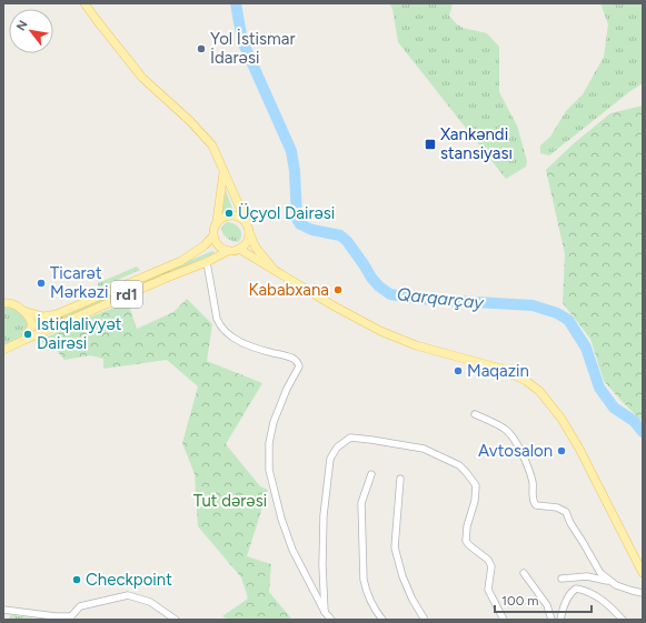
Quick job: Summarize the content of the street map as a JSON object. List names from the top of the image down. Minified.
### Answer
{"streets":{"main road":["rd1"]},"water":["Qarqarçay"],"parks":["Tut dərəsi"],"places":{"other":["Yol İstismar İdarəsi","Üçyol Dairəsi","Ticarət Mərkəzi","Kababxana","İstiqlaliyyət Dairəsi","Maqazin","Avtosalon","Checkpoint"],"transit":["Xankəndi stansiyası"]},"scale_bar":"100 m","north":"top left"}
